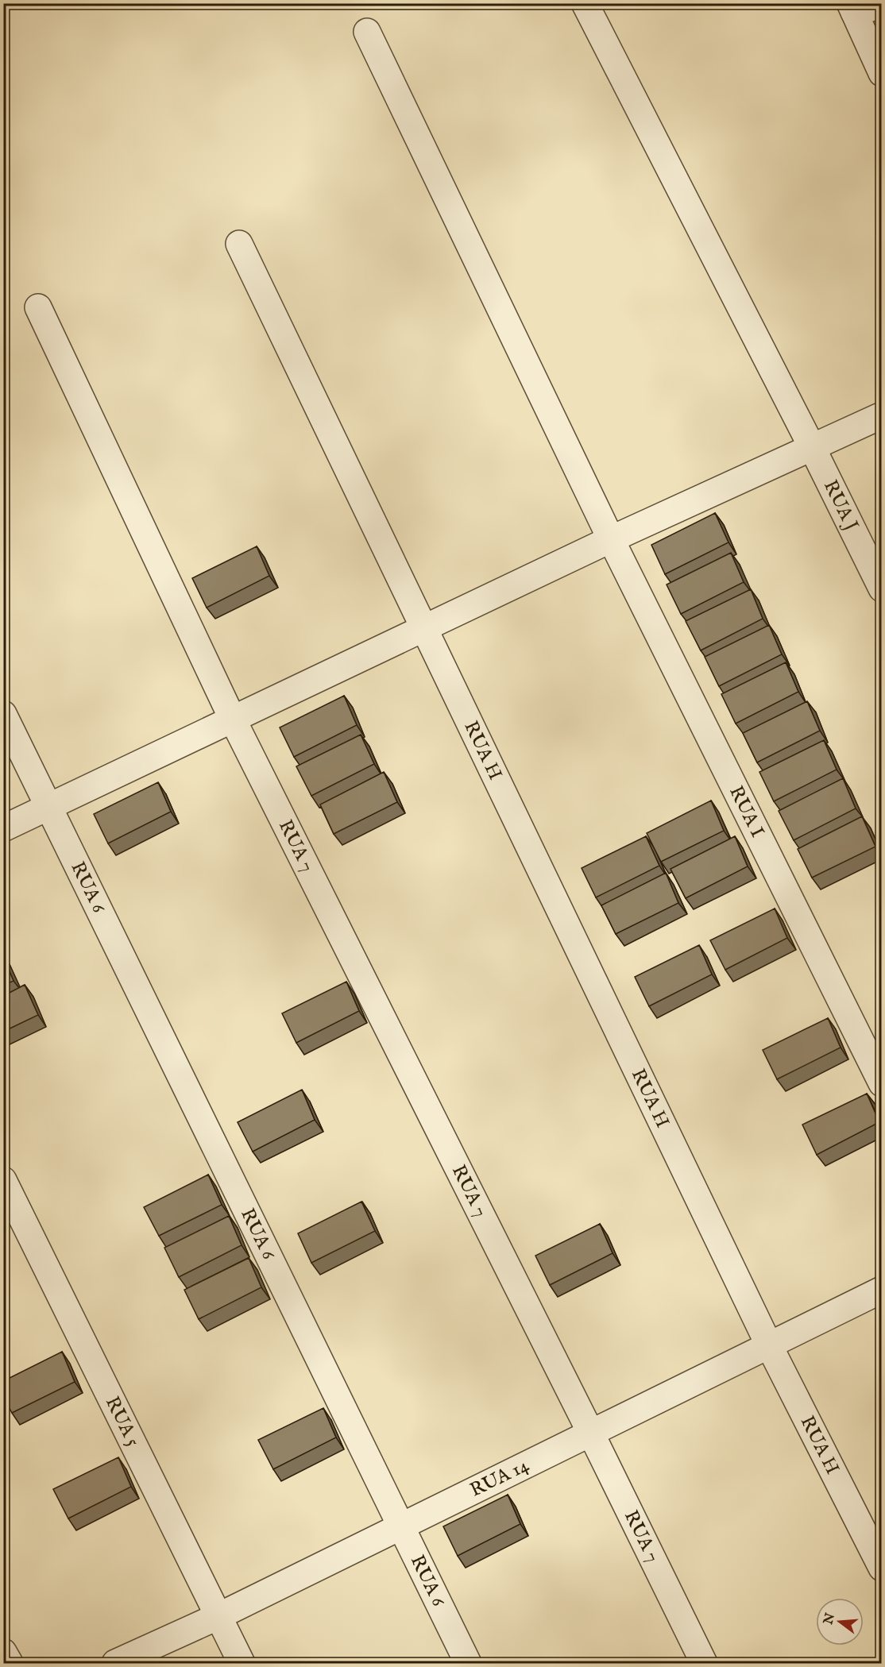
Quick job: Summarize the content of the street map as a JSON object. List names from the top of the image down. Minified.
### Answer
{"streets":{"street":["RUA J","RUA H","RUA I","RUA 7","RUA 6","RUA 5","RUA 14"]},"crossings":[["RUA H","RUA 14"],["RUA 7","RUA 14"],["RUA 6","RUA 14"],["RUA 5","RUA 14"]],"north":"left"}
